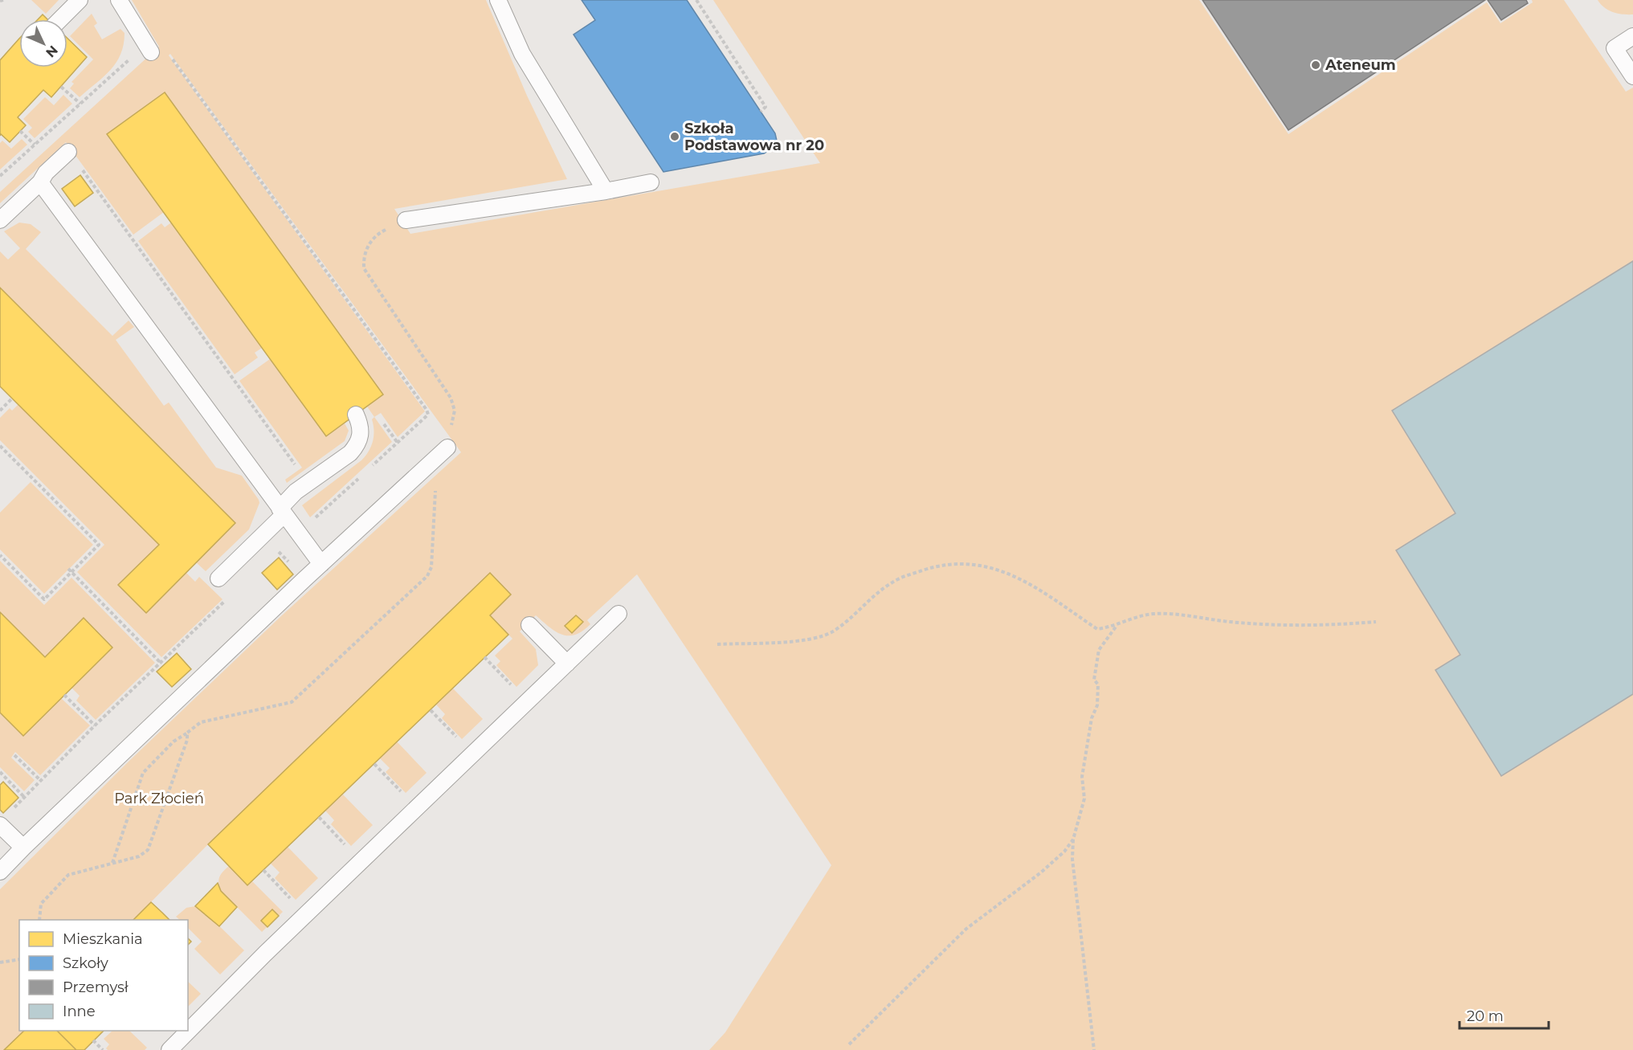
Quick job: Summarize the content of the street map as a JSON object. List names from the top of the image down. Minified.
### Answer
{"parks":["Park Złocień"],"places":["Ateneum","Szkoła Podstawowa nr 20"],"legend":["Mieszkania","Szkoły","Przemysł","Inne"],"scale_bar":"20 m","north":"bottom right"}
